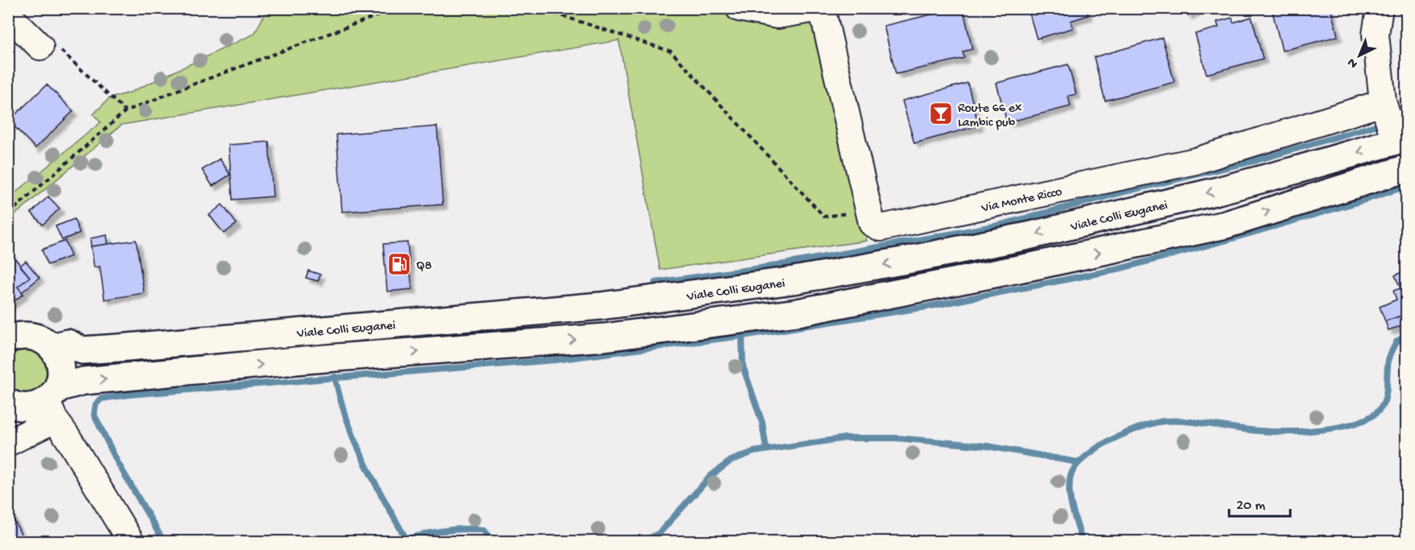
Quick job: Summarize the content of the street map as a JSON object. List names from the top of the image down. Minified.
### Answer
{"streets":{"main road":["Viale Colli Euganei"],"street":["Via Monte Ricco"]},"places":{"bar":["Route 66 ex Lambic pub"],"fuel station":["Q8"]},"scale_bar":"20 m","north":"bottom left"}
